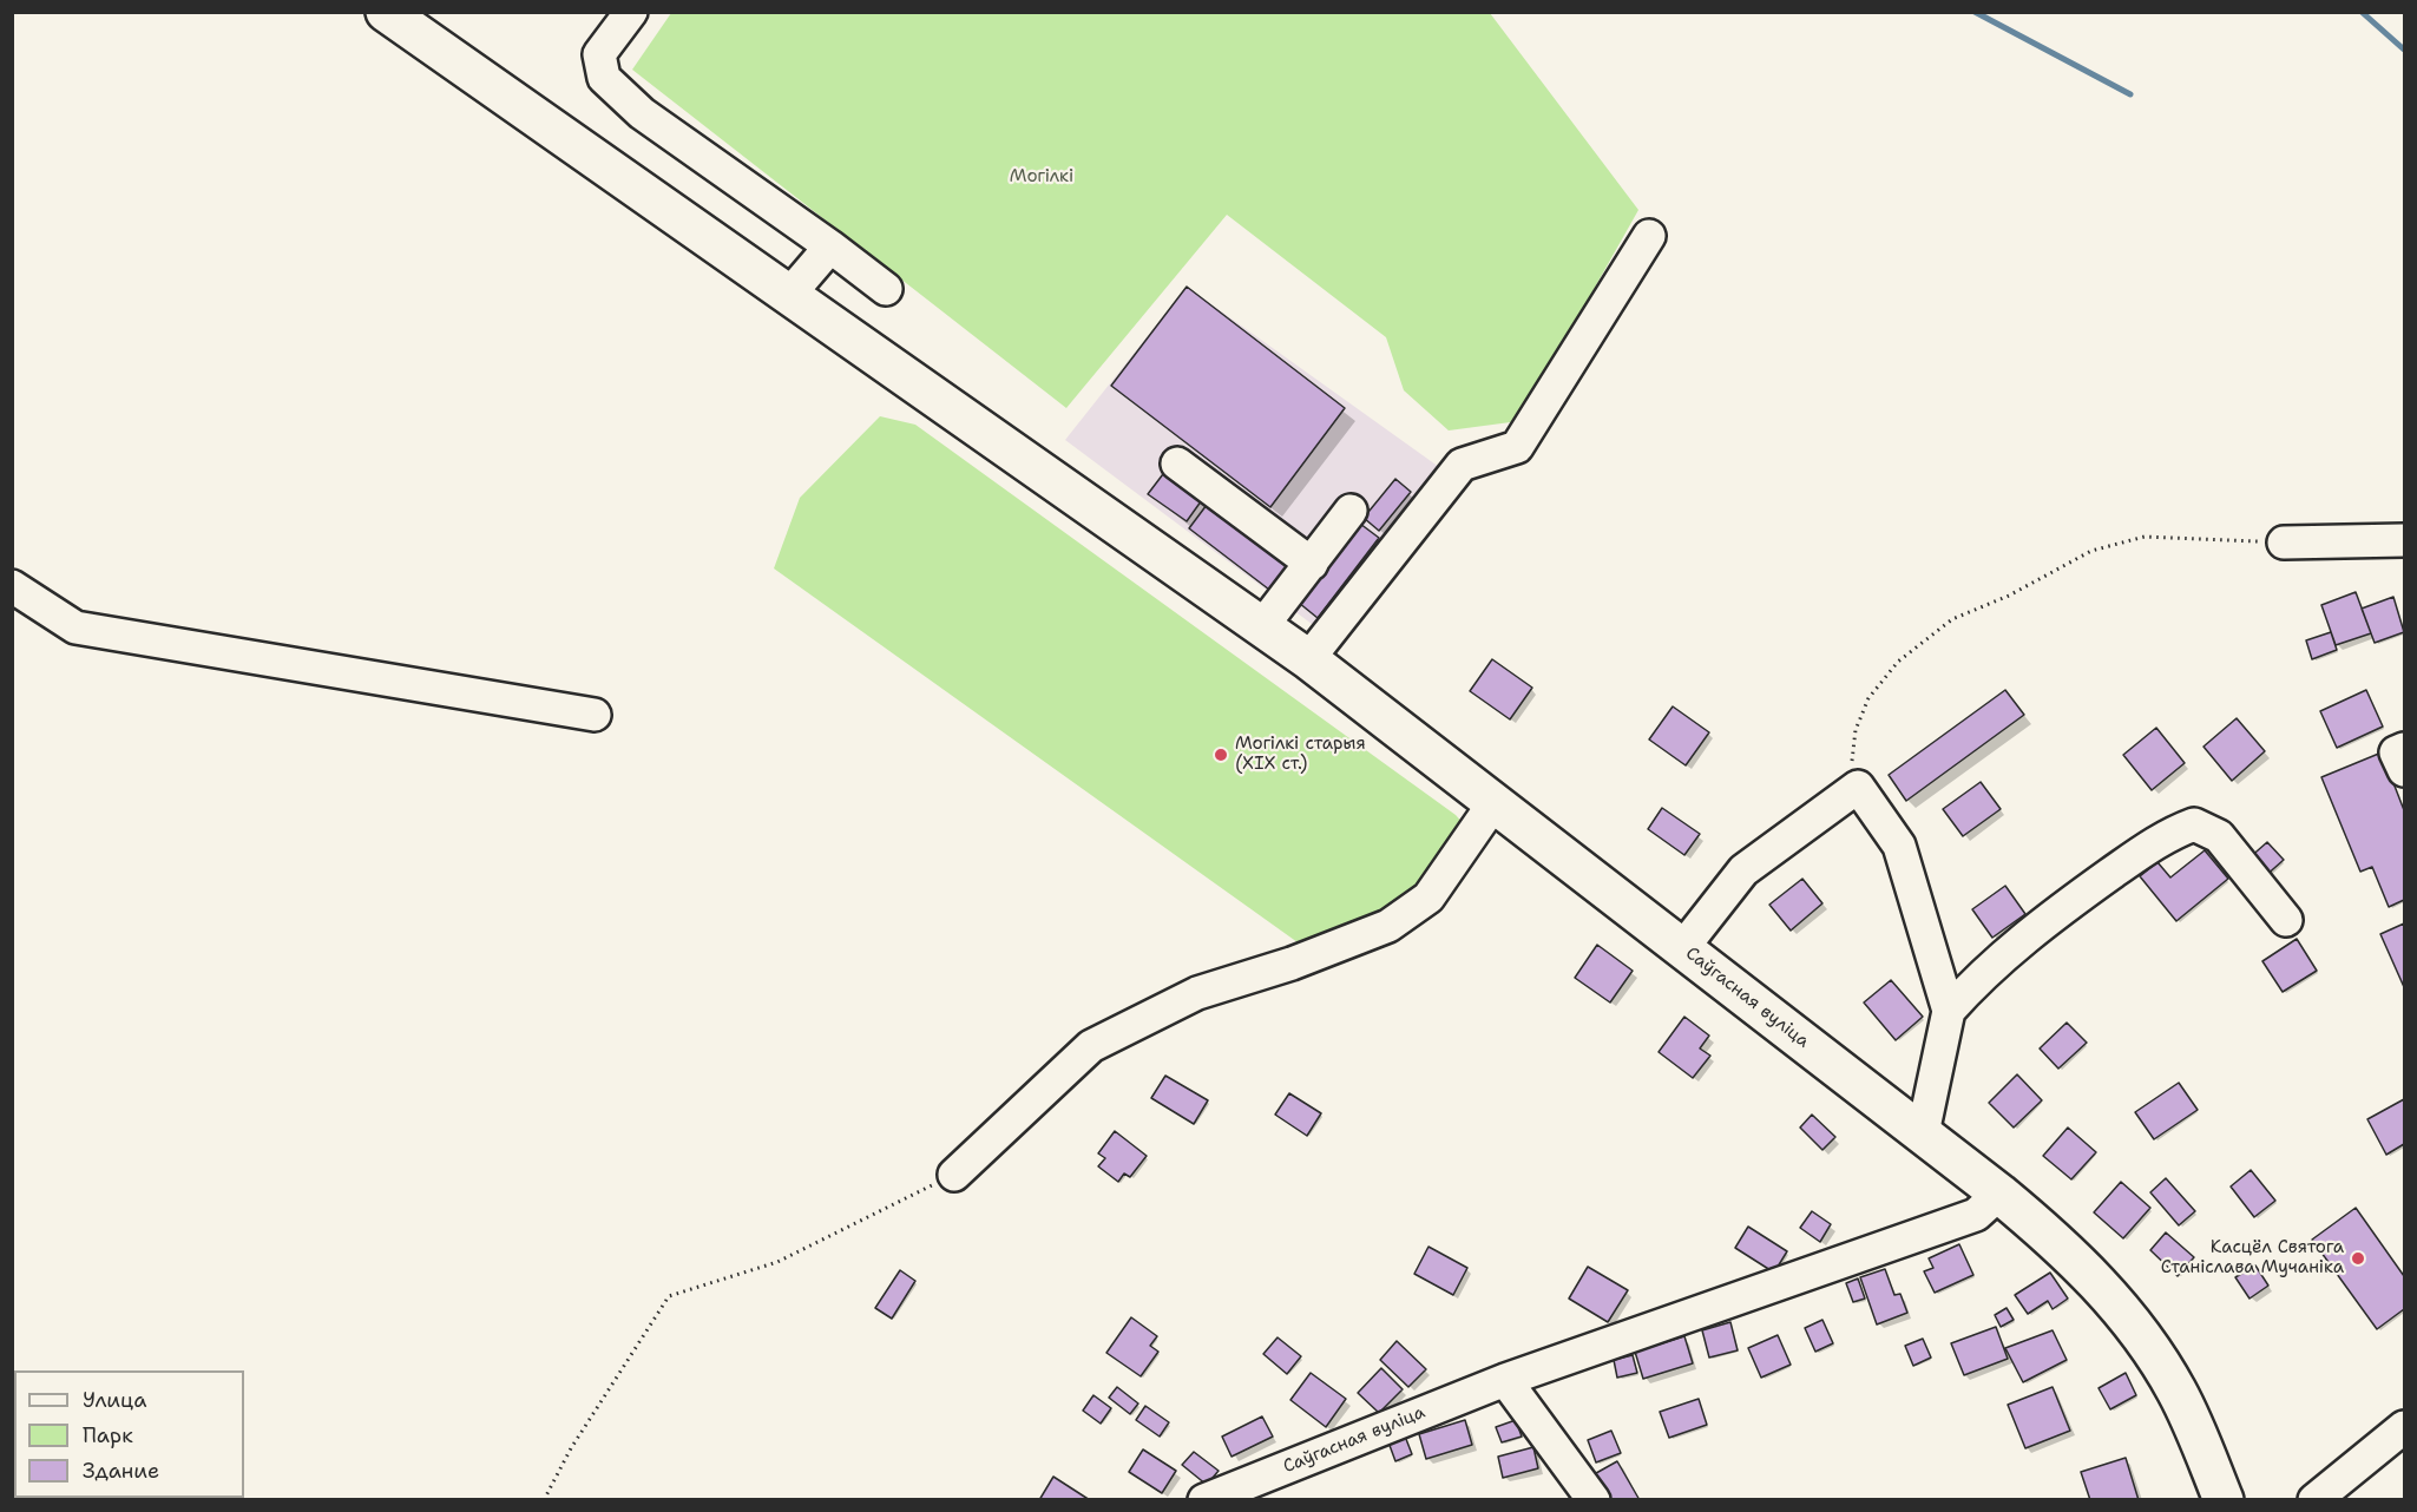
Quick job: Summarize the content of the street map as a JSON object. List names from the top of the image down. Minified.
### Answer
{"streets":{"main road":["Саўгасная вуліца"]},"parks":["Могілкі"],"places":["Могілкі старыя (XIX ст.)","Касцёл Святога Станіслава Мучаніка"],"legend":["Улица","Парк","Здание"]}
